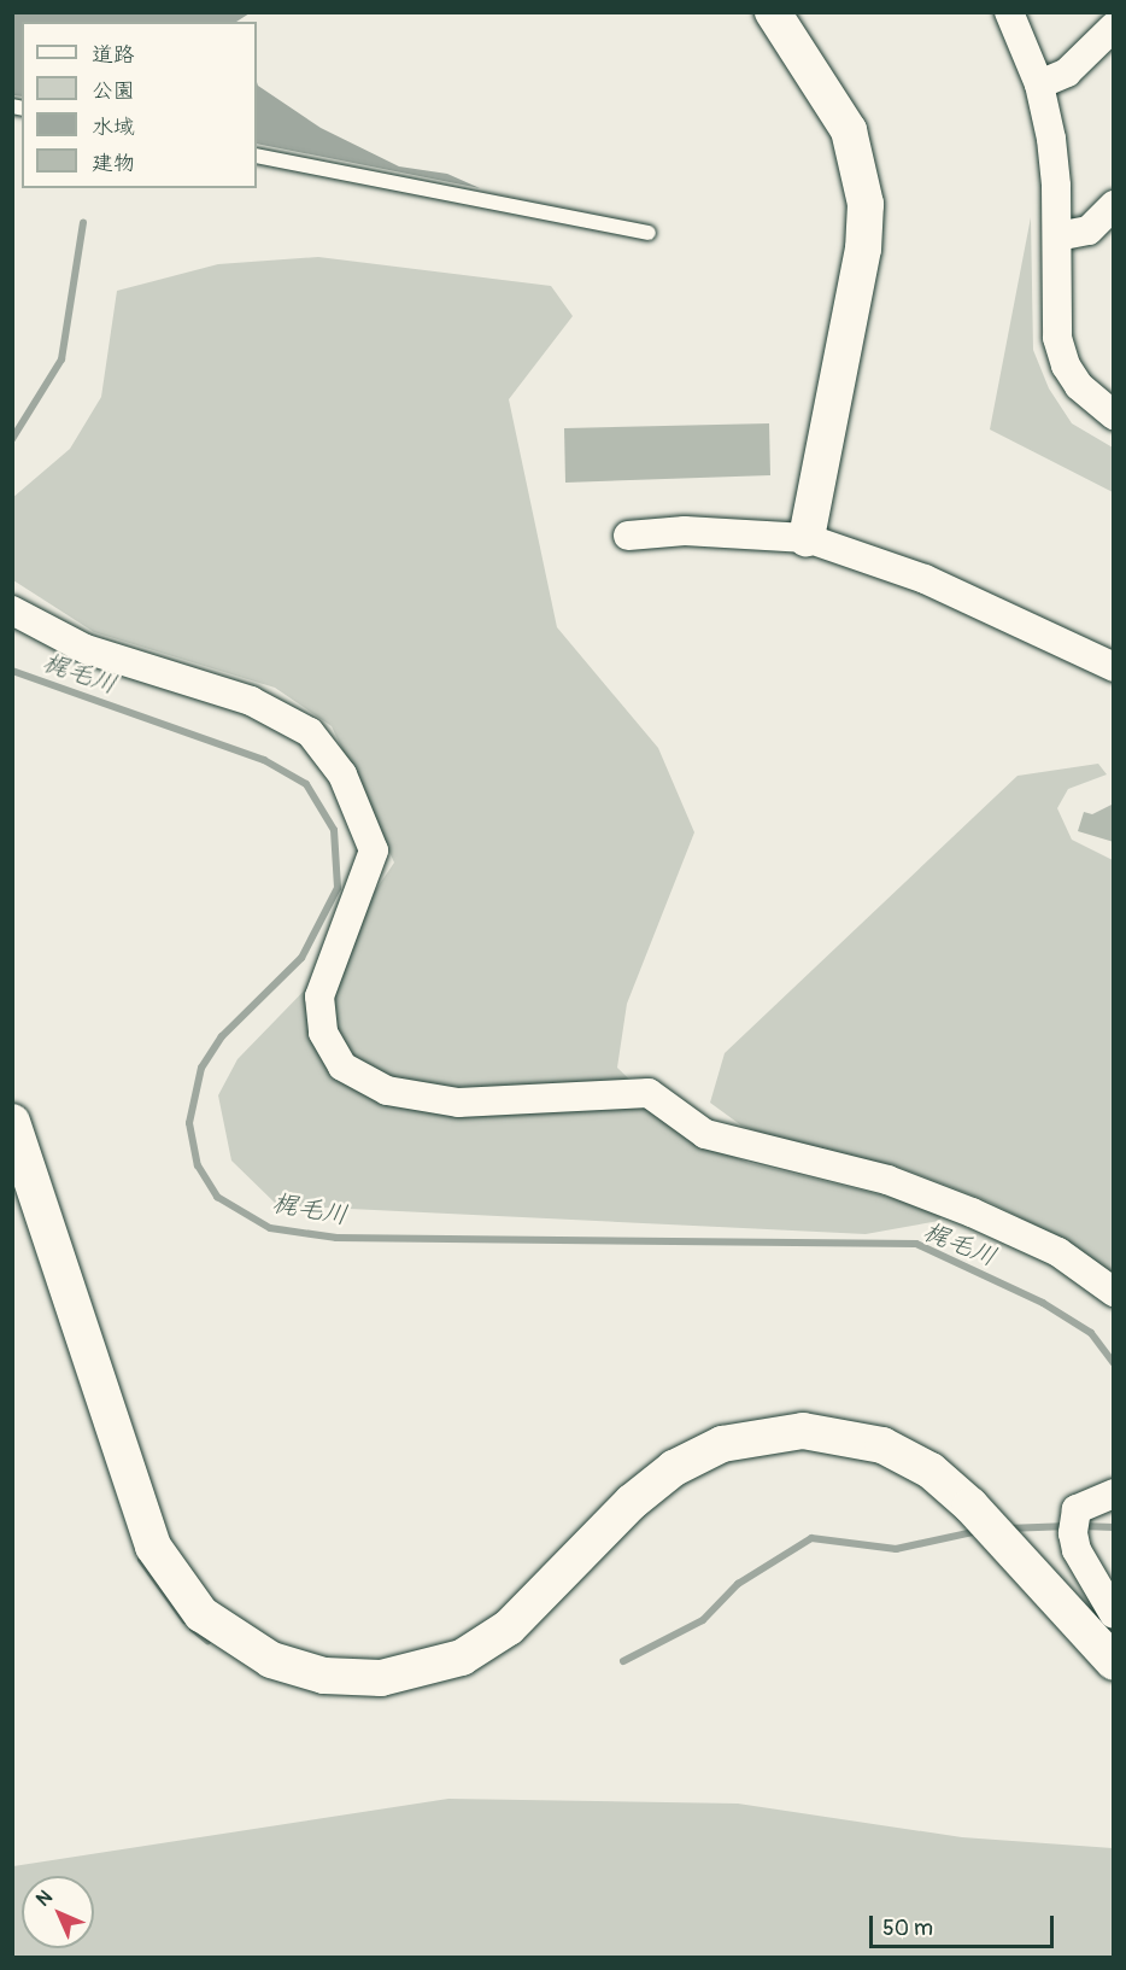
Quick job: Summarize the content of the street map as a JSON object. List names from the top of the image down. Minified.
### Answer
{"water":["梶毛川"],"legend":["道路","公園","水域","建物"],"scale_bar":"50 m","north":"top left"}
